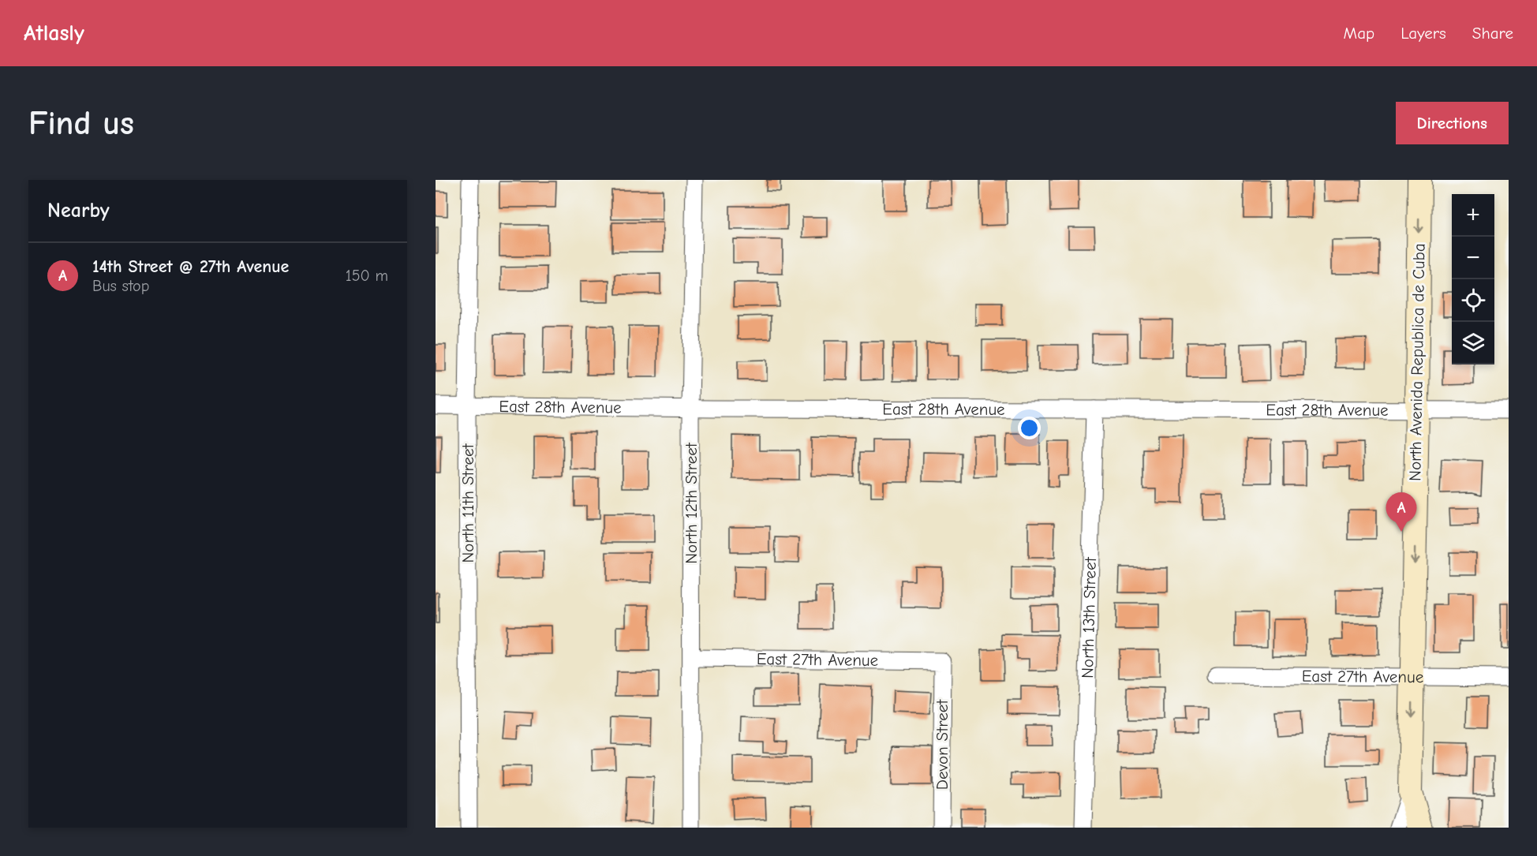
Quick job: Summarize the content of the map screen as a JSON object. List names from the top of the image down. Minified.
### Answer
{"streets":{"main road":["North Avenida Republica de Cuba"],"street":["East 28th Avenue","North 11th Street","North 12th Street","North 13th Street","East 27th Avenue","Devon Street"]},"crossings":[["North Avenida Republica de Cuba","East 28th Avenue"],["North Avenida Republica de Cuba","East 27th Avenue"],["East 28th Avenue","North 11th Street"],["East 28th Avenue","North 12th Street"],["East 28th Avenue","North 13th Street"],["North 12th Street","East 27th Avenue"],["East 27th Avenue","Devon Street"]],"one_way":["North Avenida Republica de Cuba"],"page":{"header":"Atlasly","nav":["Map","Layers","Share"],"buttons":"Directions","title":"Find us","heading":"Nearby","map_buttons":["+","−"],"list":[{"mark":"A","name":"14th Street @ 27th Avenue","note":"Bus stop","value":"150 m"}],"pins":"A"}}
